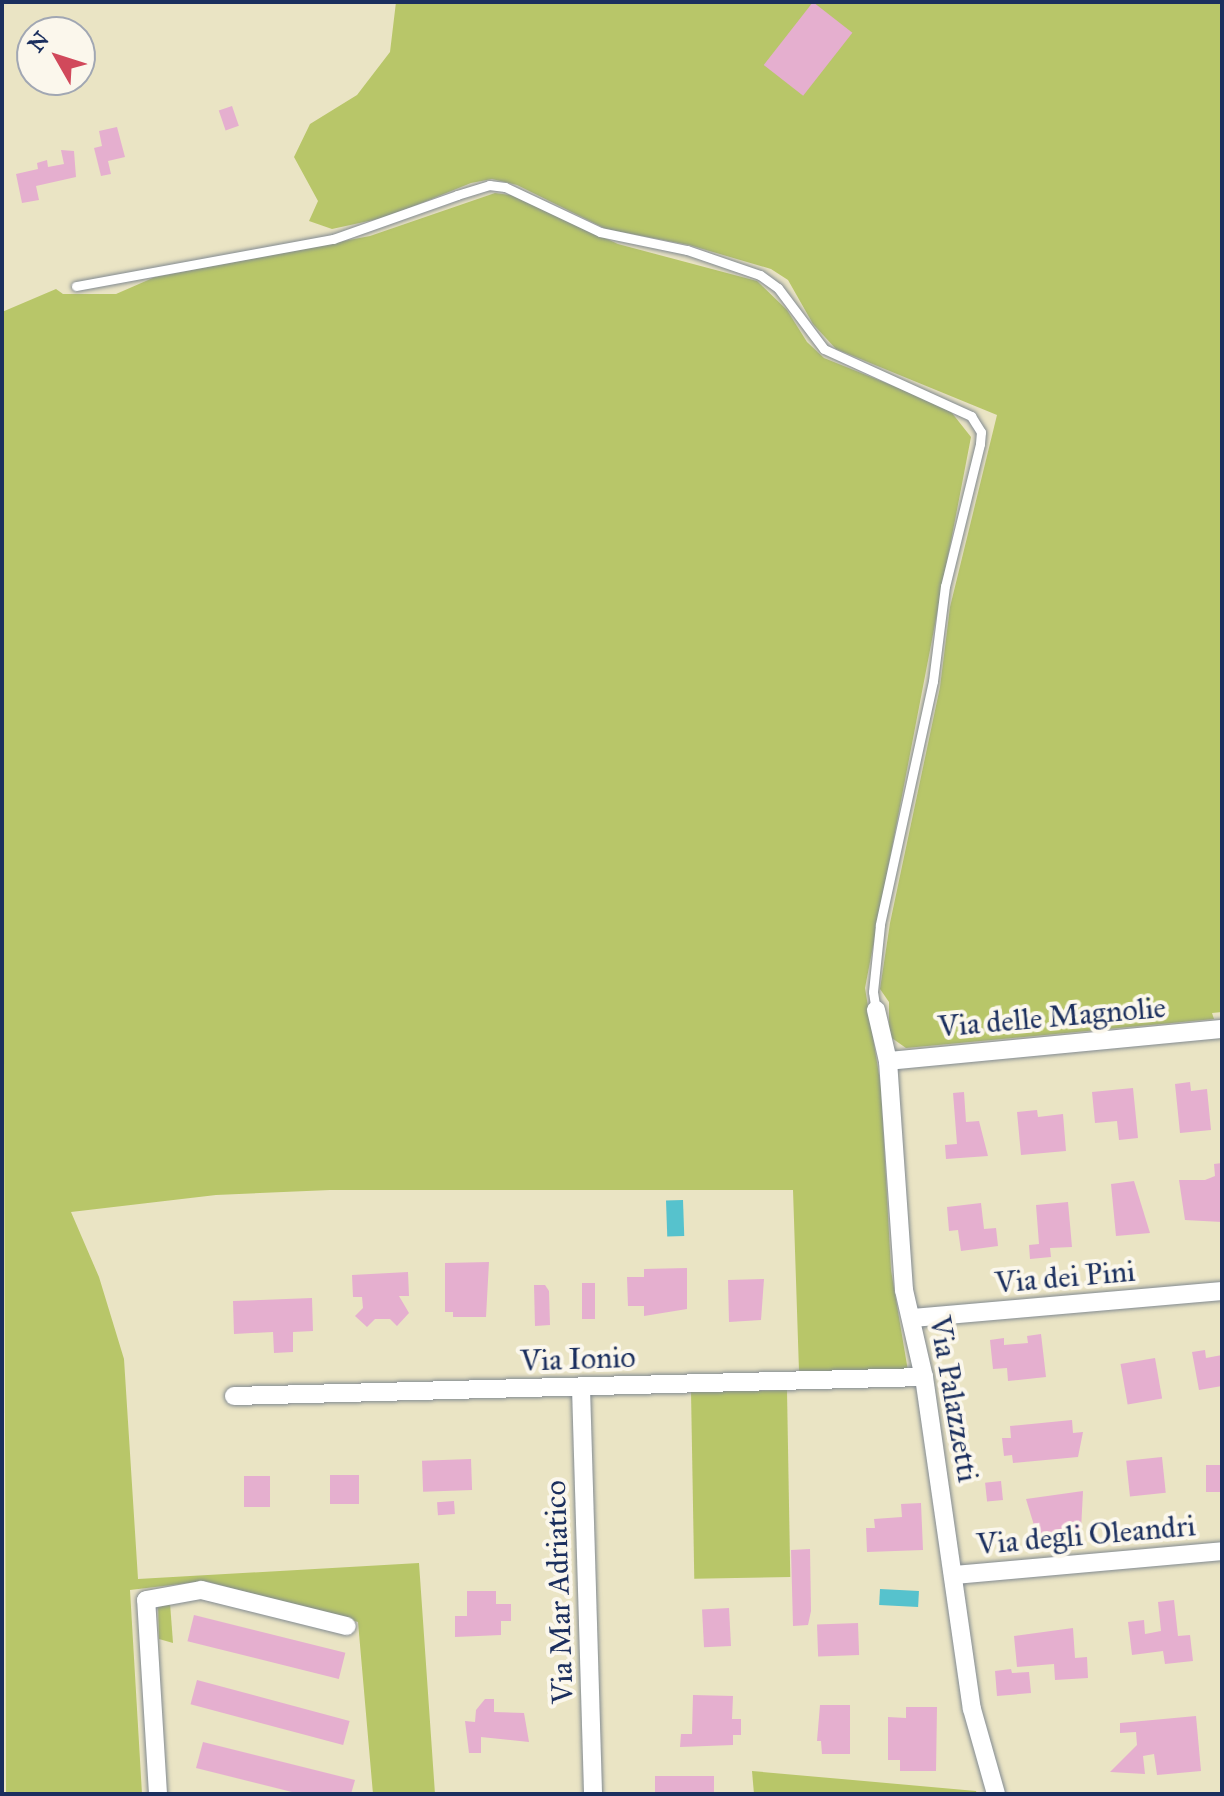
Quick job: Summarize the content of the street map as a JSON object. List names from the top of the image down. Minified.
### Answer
{"streets":{"street":["Via delle Magnolie","Via dei Pini","Via Ionio","Via Palazzetti","Via degli Oleandri","Via Mar Adriatico"]},"crossings":[["Via delle Magnolie","Via Palazzetti"],["Via dei Pini","Via Palazzetti"],["Via Ionio","Via Palazzetti"],["Via Ionio","Via Mar Adriatico"],["Via Palazzetti","Via degli Oleandri"]],"north":"top left"}
